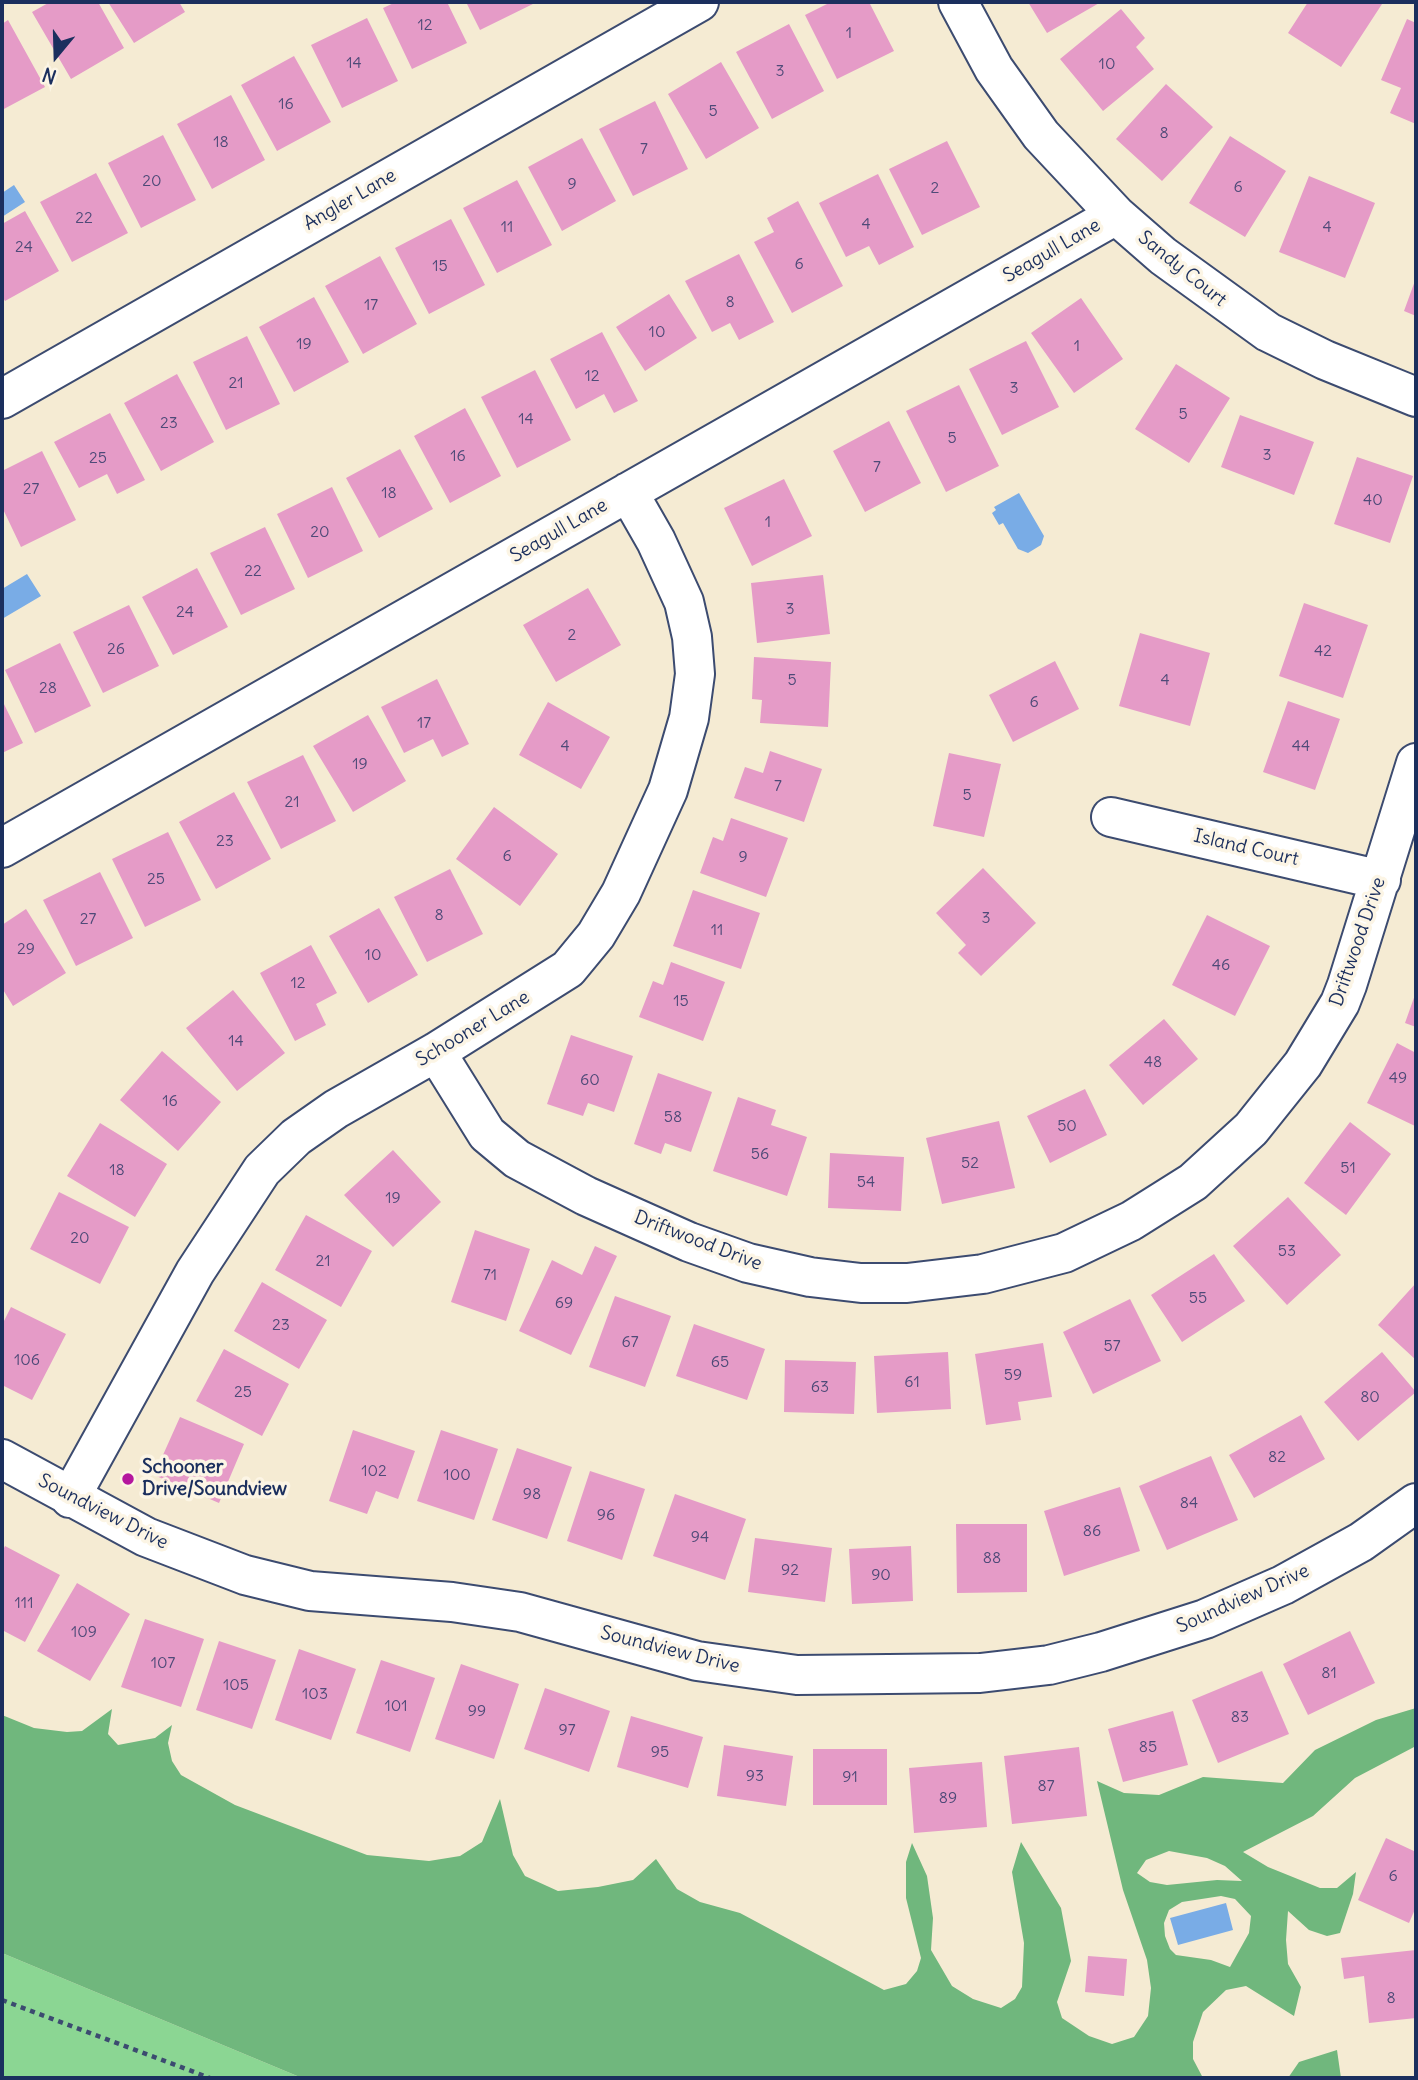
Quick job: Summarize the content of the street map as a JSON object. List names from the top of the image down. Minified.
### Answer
{"streets":{"street":["Angler Lane","Seagull Lane","Sandy Court","Island Court","Driftwood Drive","Schooner Lane","Soundview Drive"]},"crossings":[["Seagull Lane","Sandy Court"],["Seagull Lane","Schooner Lane"],["Island Court","Driftwood Drive"],["Driftwood Drive","Schooner Lane"],["Schooner Lane","Soundview Drive"]],"places":["Schooner Drive/Soundview"],"house_numbers":["12","1","14","10","3","16","5","8","18","7","20","9","6","2","22","4","11","4","24","6","15","8","17","10","19","1","12","21","3","5","14","23","5","3","16","25","7","27","18","40","1","20","22","3","24","2","26","42","5","4","28","6","17","4","44","19","7","5","21","23","6","9","25","8","3","27","11","29","10","46","12","15","14","48","49","60","16","58","50","56","52","51","18","54","19","20","53","21","71","55","69","23","67","57","106","65","59","61","63","25","80","82","102","100","98","84","96","86","94","88","92","90","111","109","107","81","105","103","101","99","83","97","85","95","93","91","87","89","6","8"],"north":"bottom"}
